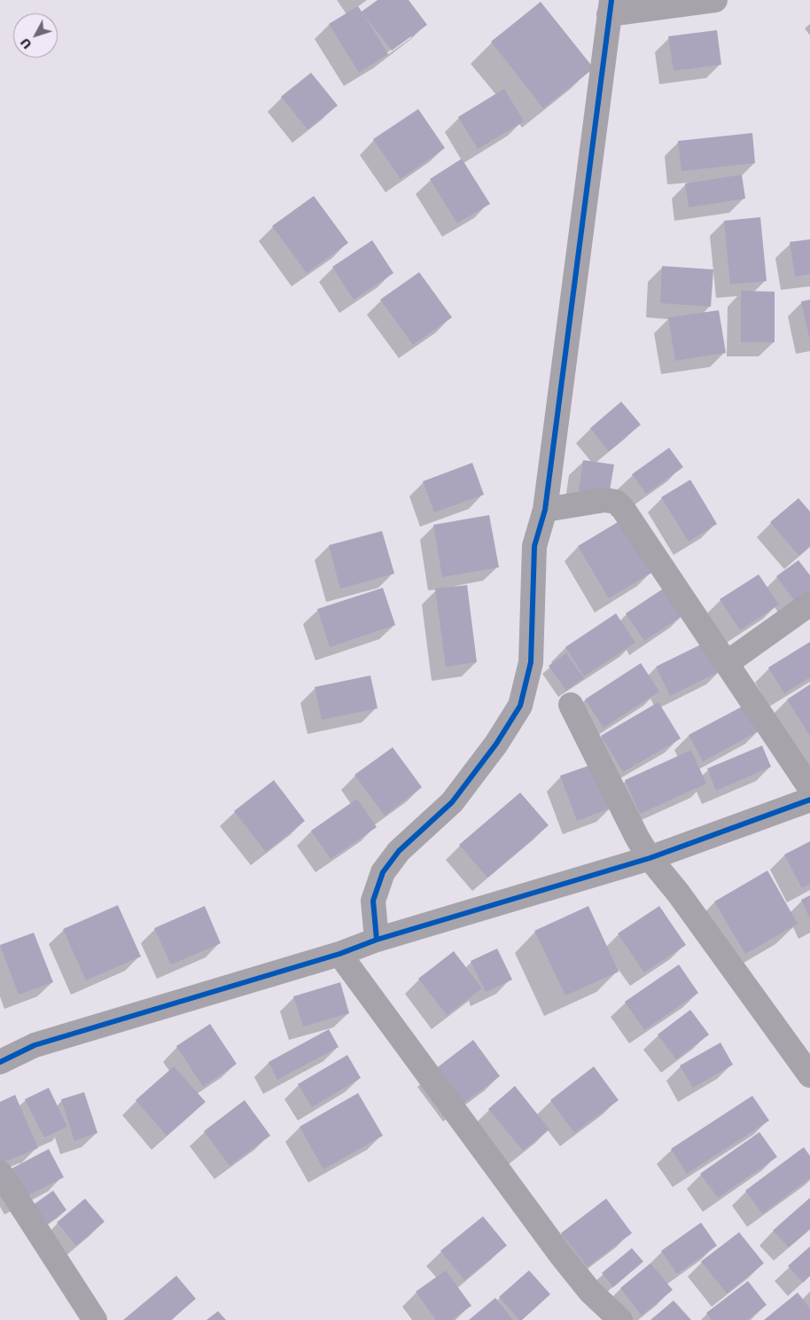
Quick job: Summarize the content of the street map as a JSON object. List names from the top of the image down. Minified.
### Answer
{"north":"bottom left"}
